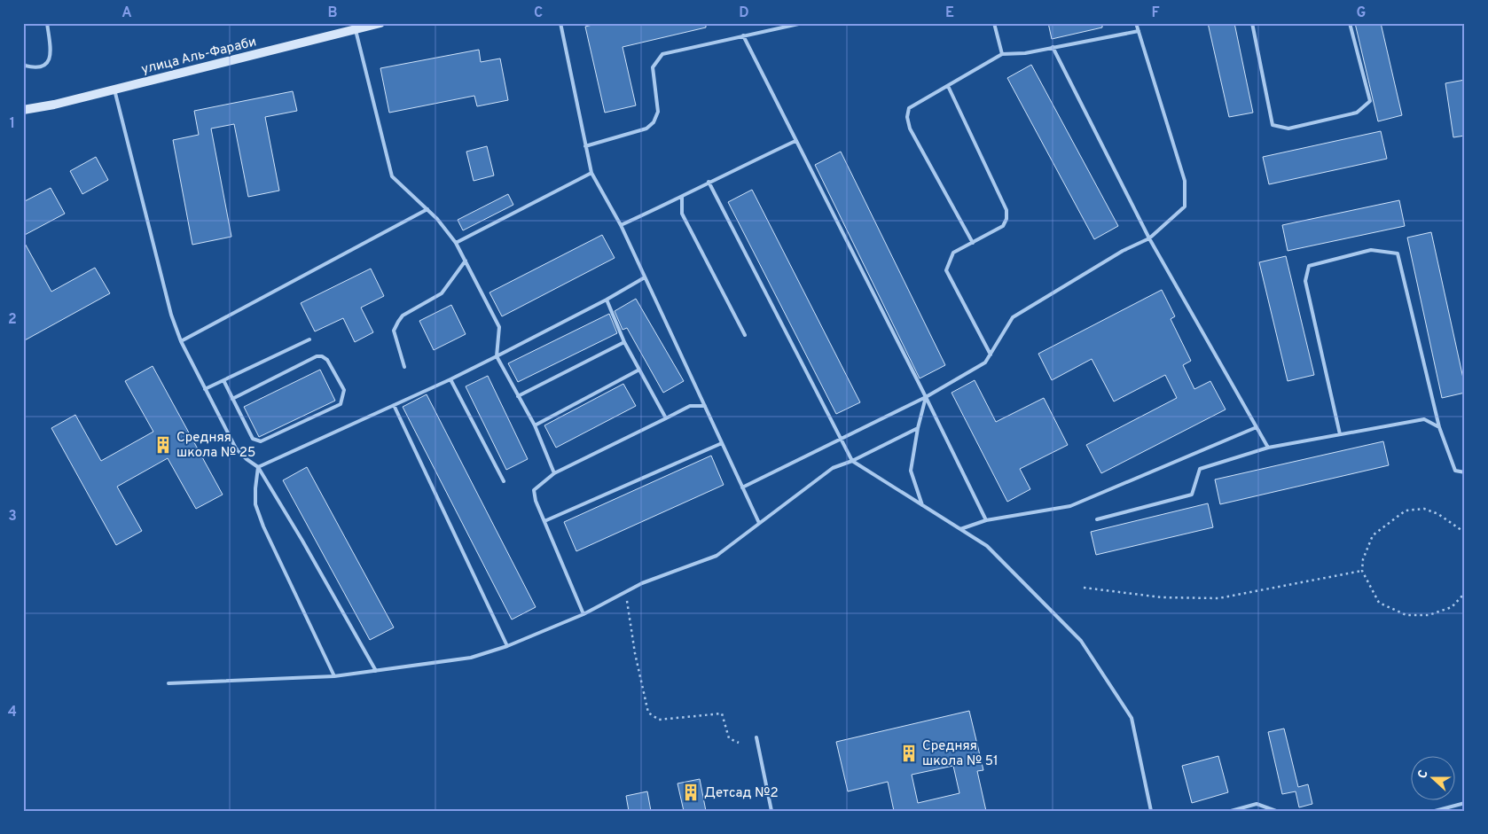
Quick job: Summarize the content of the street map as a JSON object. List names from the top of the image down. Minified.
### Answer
{"streets":{"main road":["улица Аль-Фараби"]},"places":{"building":["Средняя школа № 25","Средняя школа № 51","Детсад №2"]},"north":"left","grid":{"columns":["A","B","C","D","E","F","G"],"rows":["1","2","3","4"]}}
